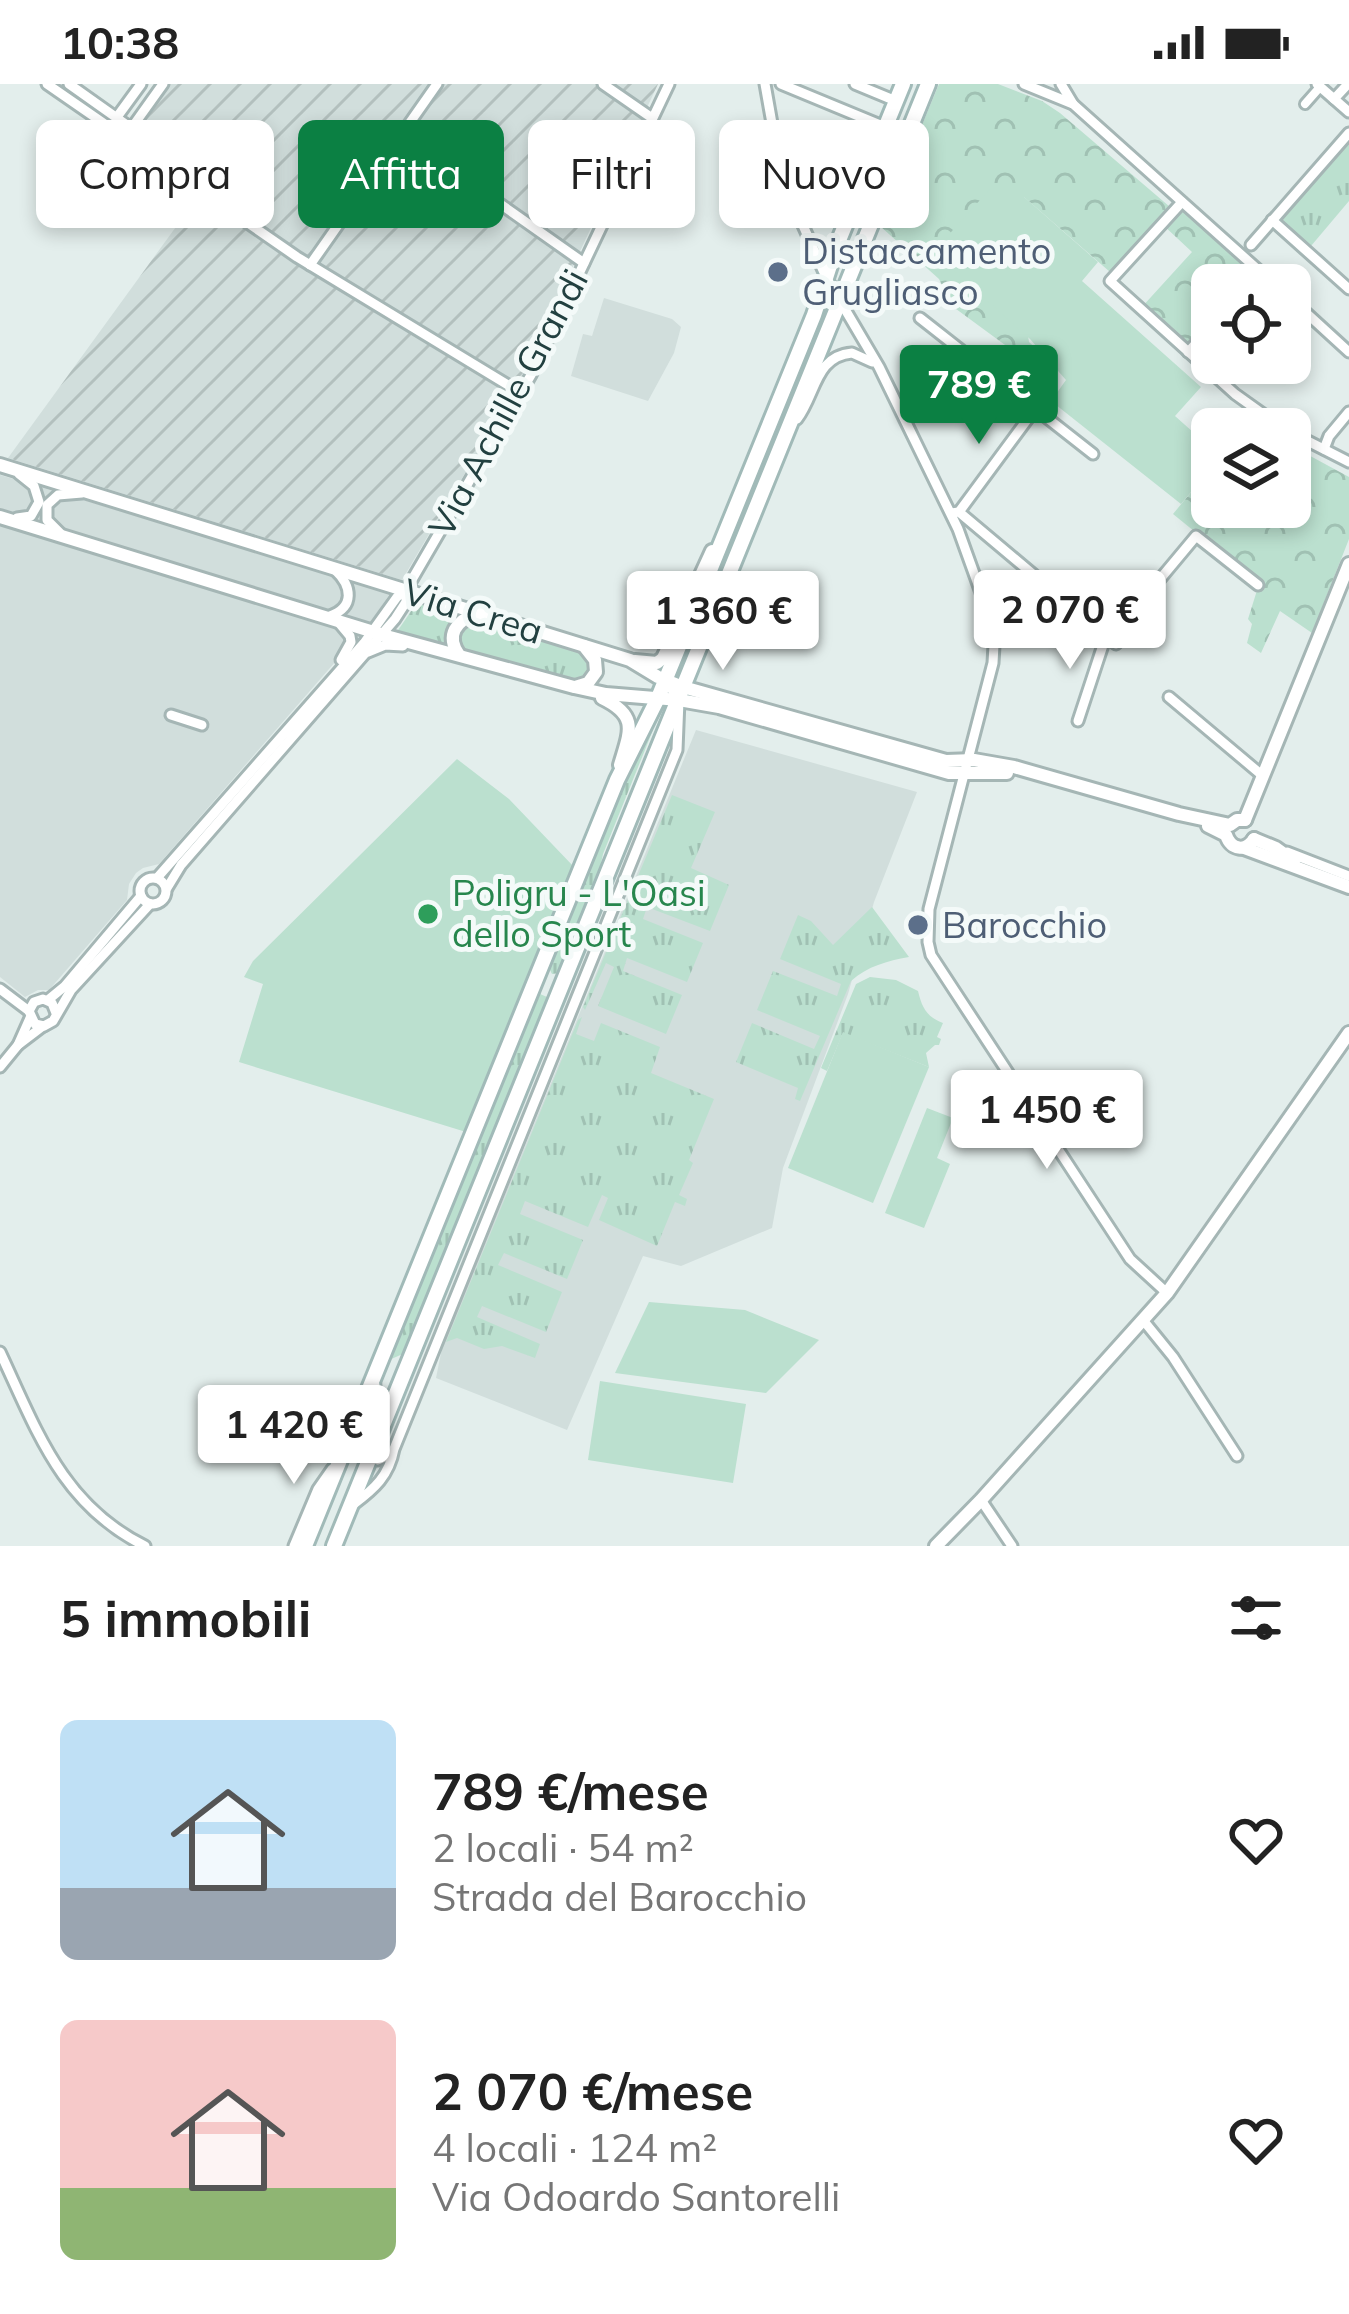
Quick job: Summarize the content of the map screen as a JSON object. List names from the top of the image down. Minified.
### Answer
{"streets":{"street":["Via Achille Grandi","Via Crea"]},"crossings":[["Via Achille Grandi","Via Crea"]],"places":["Distaccamento Grugliasco","Poligru - L'Oasi dello Sport","Barocchio"],"page":{"status":"10:38","chip":["Compra","Affitta","Filtri","Nuovo"],"price":["789 €","2 070 €","1 360 €","1 450 €","1 420 €"],"heading":"5 immobili","list":[{"name":"789 €/mese","note":"2 locali · 54 m² · Strada del Barocchio"},{"name":"2 070 €/mese","note":"4 locali · 124 m² · Via Odoardo Santorelli"}]}}
